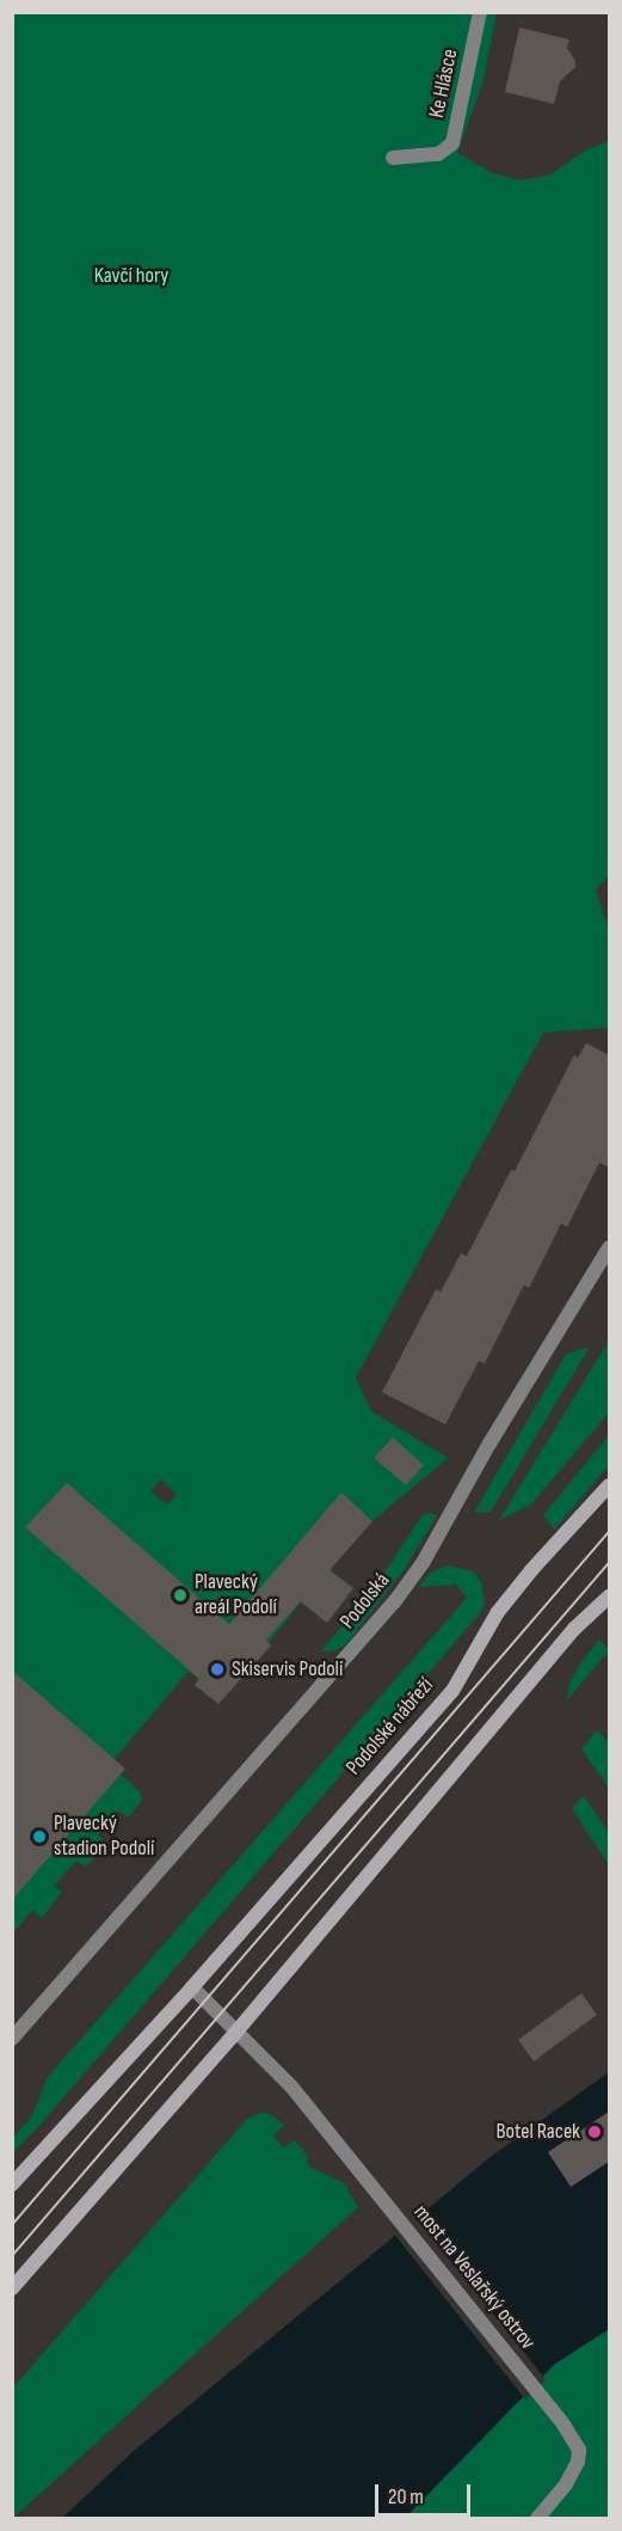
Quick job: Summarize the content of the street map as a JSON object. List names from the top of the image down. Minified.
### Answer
{"streets":{"main road":["Podolské nábřeží"],"street":["Ke Hlásce","Podolská","most na Veslařský ostrov"]},"parks":["Kavčí hory"],"places":["Plavecký areál Podolí","Skiservis Podolí","Plavecký stadion Podolí","Botel Racek"],"scale_bar":"20 m"}
